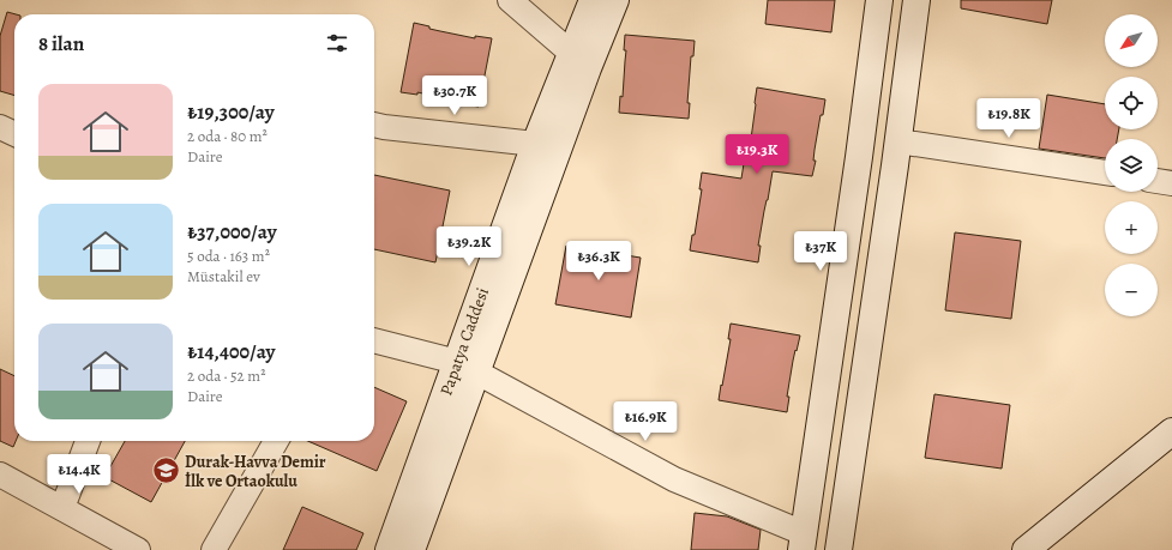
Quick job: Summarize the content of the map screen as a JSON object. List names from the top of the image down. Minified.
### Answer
{"streets":{"street":["Papatya Caddesi"]},"places":{"school or university":["Durak-Havva Demir İlk ve Ortaokulu"]},"north":"bottom left","page":{"map_buttons":["+","−"],"heading":"8 ilan","list":[{"name":"₺19,300/ay","note":"2 oda · 80 m² · Daire"},{"name":"₺37,000/ay","note":"5 oda · 163 m² · Müstakil ev"},{"name":"₺14,400/ay","note":"2 oda · 52 m² · Daire"}],"price":["₺30.7K","₺19.8K","₺19.3K","₺39.2K","₺37K","₺36.3K","₺16.9K","₺14.4K"]}}
